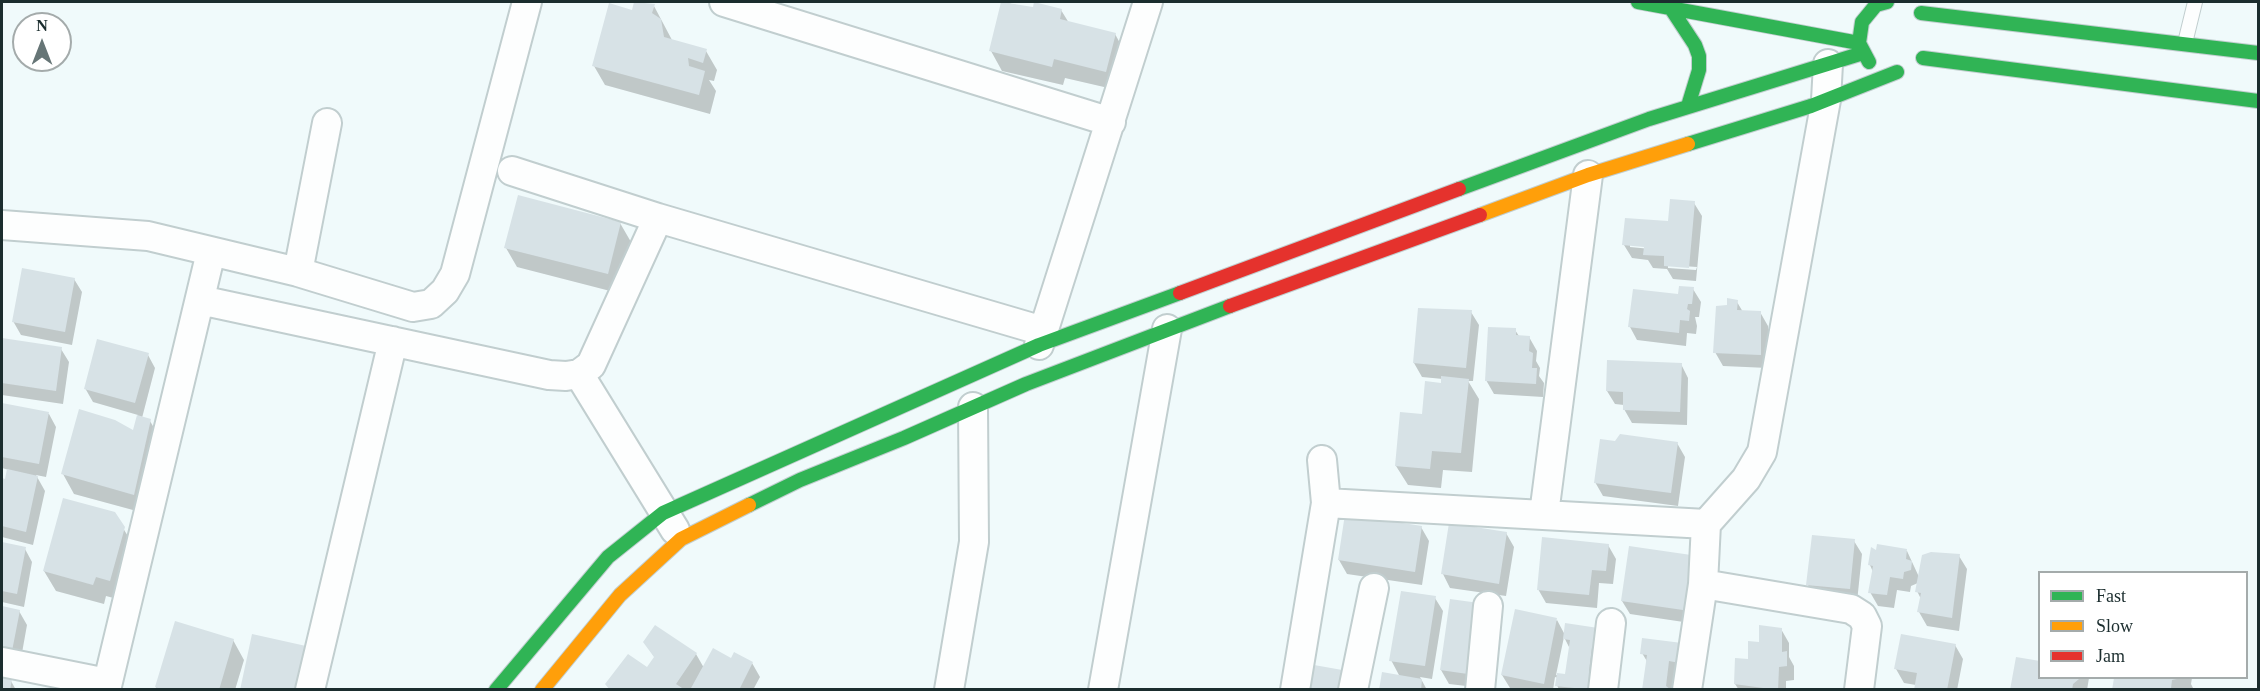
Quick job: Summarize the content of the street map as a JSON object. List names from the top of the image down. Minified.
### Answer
{"legend":["Fast","Slow","Jam"],"north":"top"}
